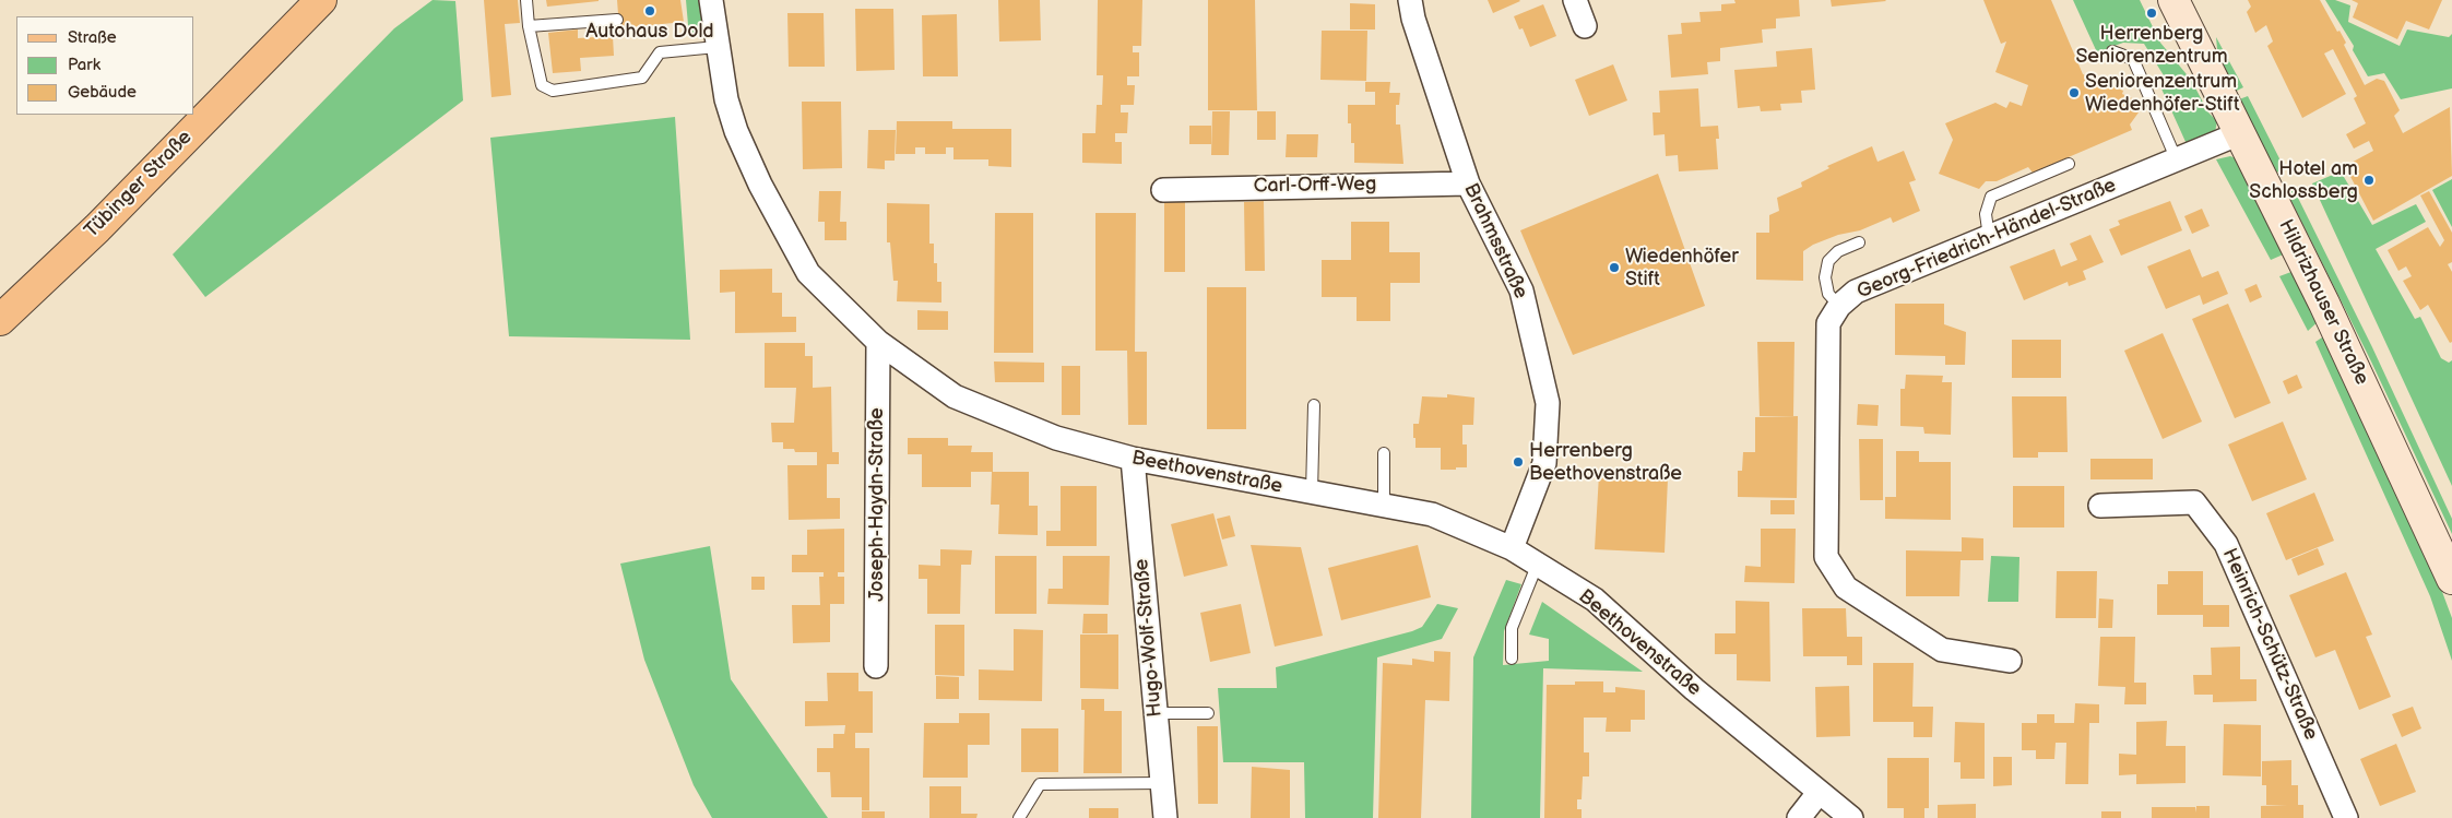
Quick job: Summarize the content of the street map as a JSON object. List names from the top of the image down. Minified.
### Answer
{"streets":{"main road":["Tübinger Straße","Hildrizhauser Straße"],"street":["Carl-Orff-Weg","Georg-Friedrich-Händel-Straße","Brahmsstraße","Beethovenstraße","Joseph-Haydn-Straße","Hugo-Wolf-Straße","Heinrich-Schütz-Straße"]},"crossings":[["Carl-Orff-Weg","Brahmsstraße"],["Georg-Friedrich-Händel-Straße","Hildrizhauser Straße"],["Brahmsstraße","Beethovenstraße"],["Beethovenstraße","Joseph-Haydn-Straße"],["Beethovenstraße","Hugo-Wolf-Straße"]],"places":["Autohaus Dold","Herrenberg Seniorenzentrum","Seniorenzentrum Wiedenhöfer-Stift","Hotel am Schlossberg","Wiedenhöfer Stift","Herrenberg Beethovenstraße"],"legend":["Straße","Park","Gebäude"]}
